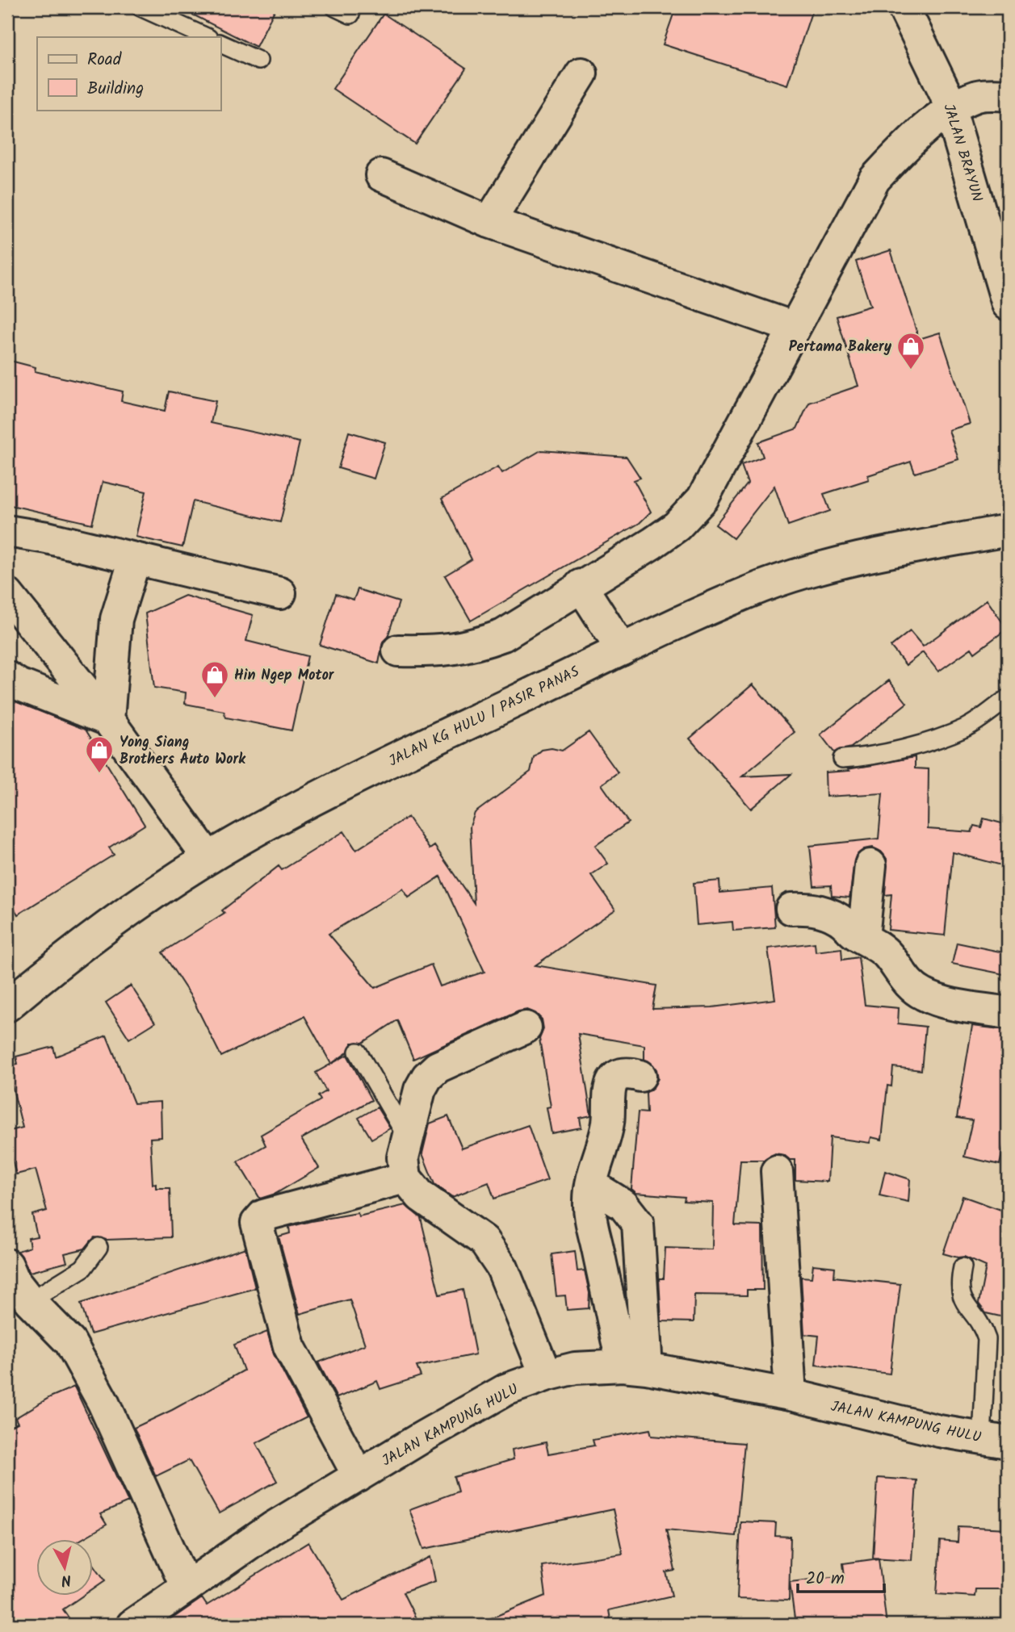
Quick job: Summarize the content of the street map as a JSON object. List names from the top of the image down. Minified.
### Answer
{"streets":{"street":["JALAN BRAYUN","JALAN KG HULU / PASIR PANAS","JALAN KAMPUNG HULU"]},"places":{"shop":["Pertama Bakery","Hin Ngep Motor","Yong Siang Brothers Auto Work"]},"legend":["Road","Building"],"scale_bar":"20 m","north":"bottom"}
